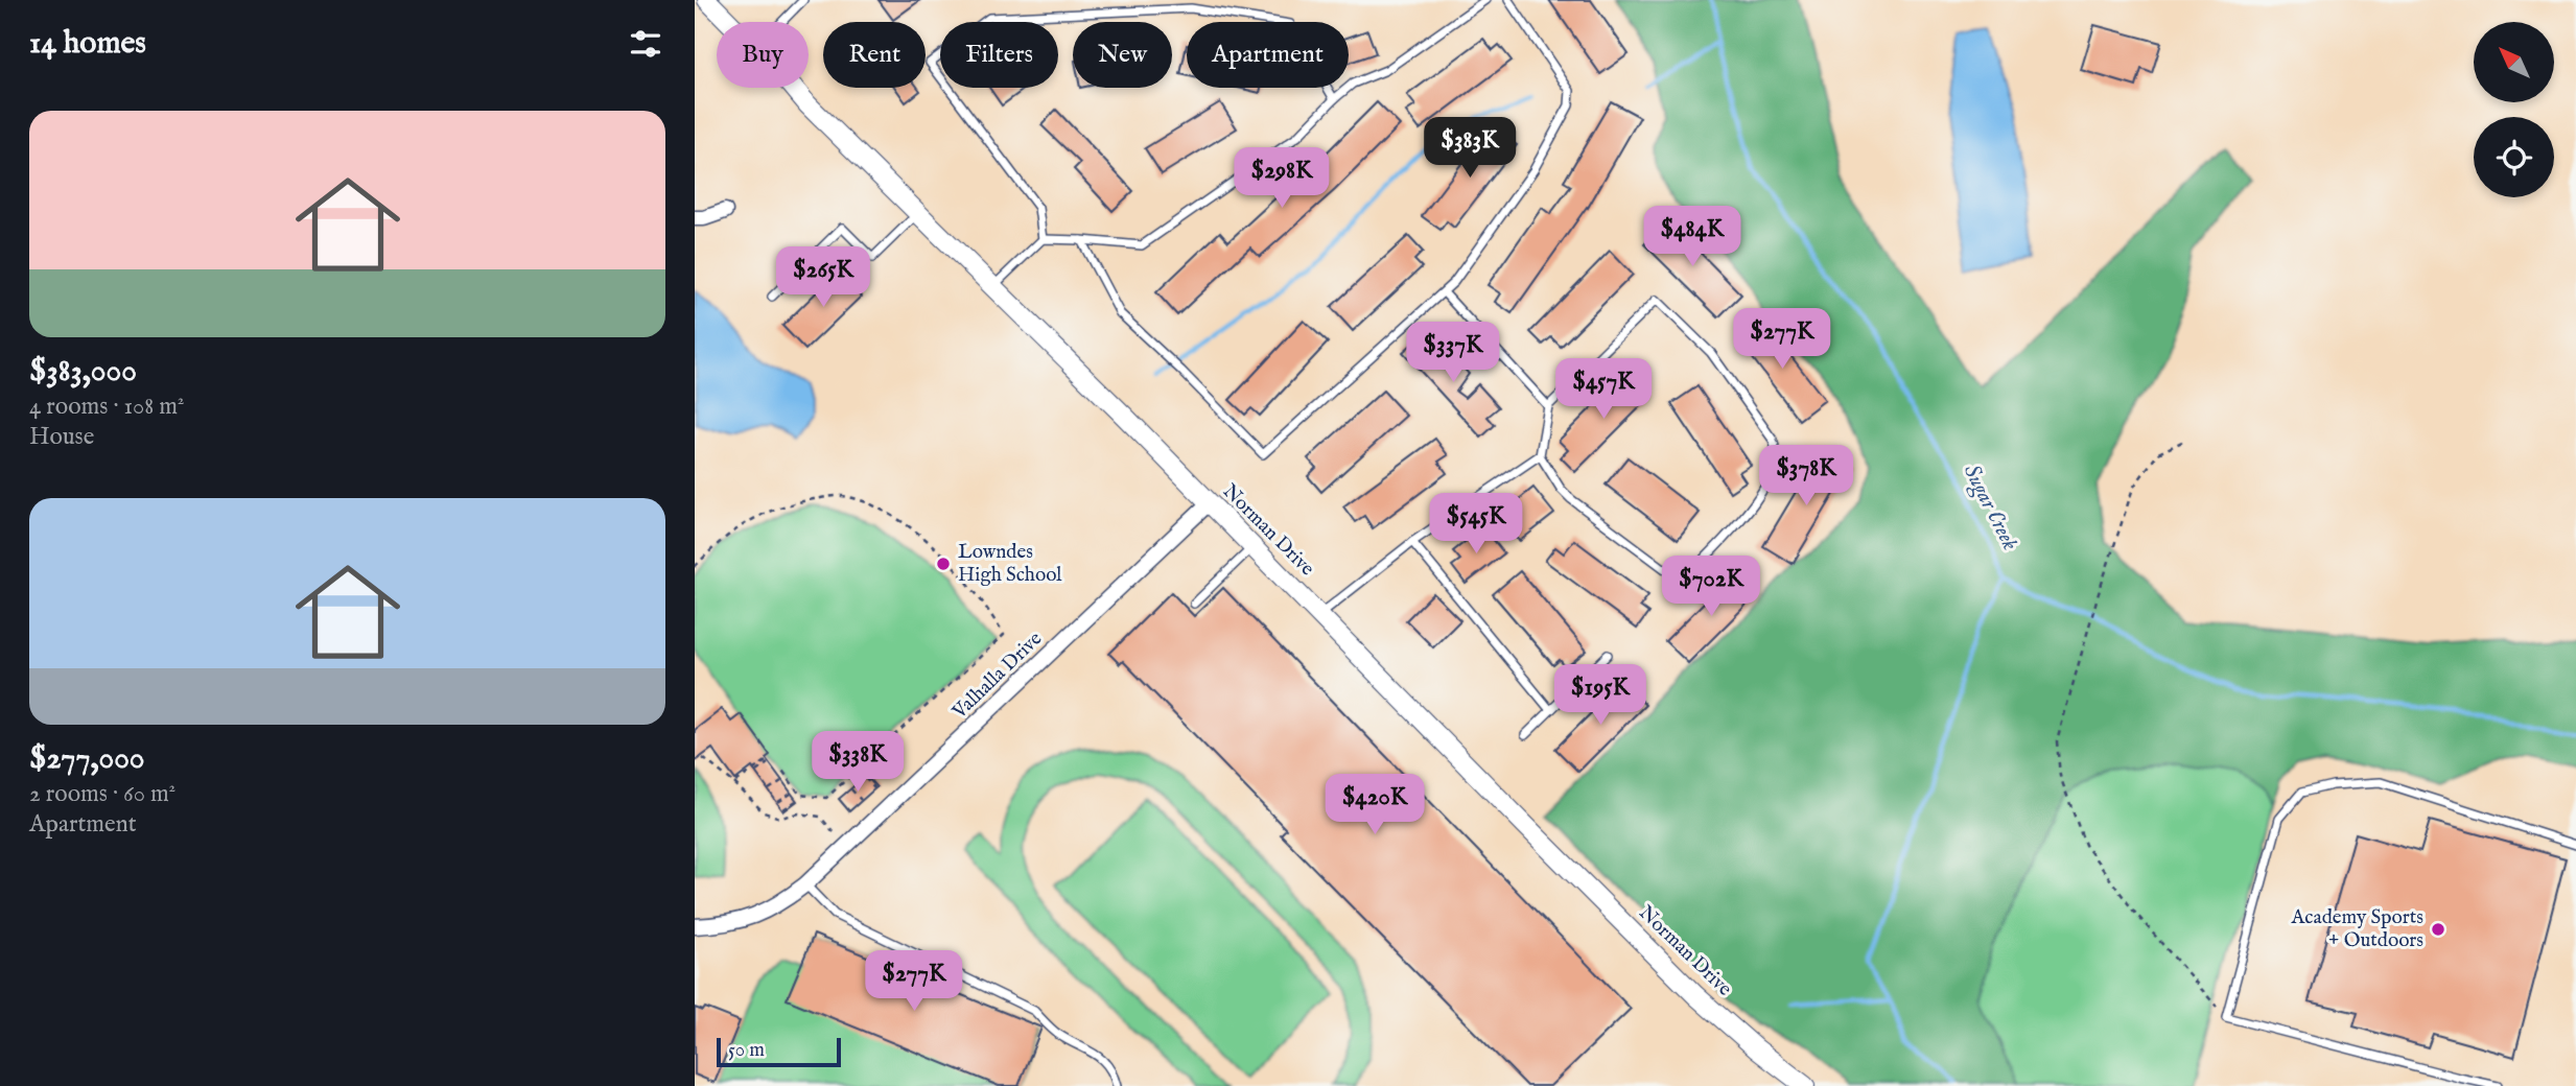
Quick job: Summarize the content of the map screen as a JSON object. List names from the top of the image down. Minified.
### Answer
{"streets":{"street":["Norman Drive","Valhalla Drive"]},"crossings":[["Norman Drive","Valhalla Drive"]],"water":["Sugar Creek"],"places":["Lowndes High School","Academy Sports + Outdoors"],"scale_bar":"50 m","north":"top left","page":{"heading":"14 homes","chip":["Buy","Rent","Filters","New","Apartment"],"list":[{"name":"$383,000","note":"4 rooms · 108 m² · House"},{"name":"$277,000","note":"2 rooms · 60 m² · Apartment"}],"price":["$383K","$298K","$484K","$265K","$277K","$337K","$457K","$378K","$545K","$702K","$195K","$338K","$420K","$277K"],"scale":"50 m"}}
